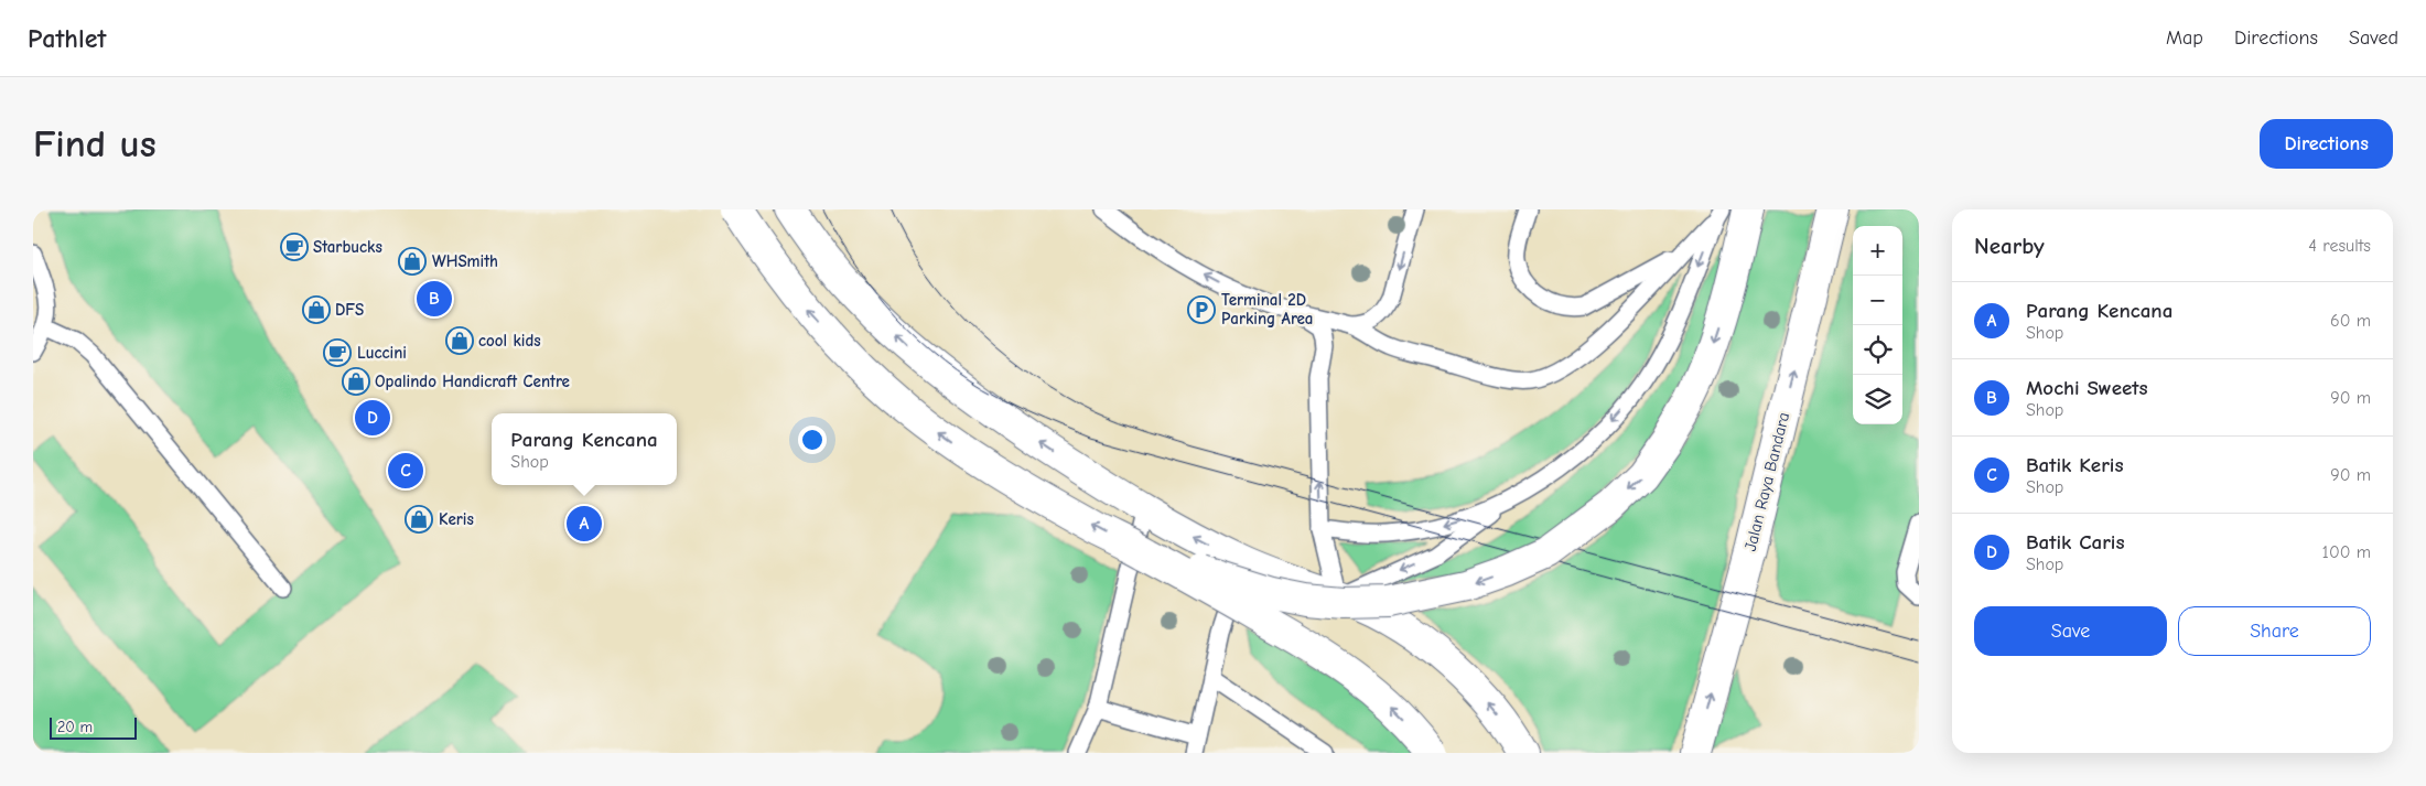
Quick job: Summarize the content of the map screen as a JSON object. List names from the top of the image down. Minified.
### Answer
{"streets":{"street":["Jalan Raya Bandara"]},"one_way":["Jalan Raya Bandara"],"places":{"cafe":["Starbucks","Luccini"],"shop":["WHSmith","DFS","cool kids","Opalindo Handicraft Centre","Keris"],"parking":["Terminal 2D Parking Area"]},"scale_bar":"20 m","page":{"header":"Pathlet","nav":["Map","Directions","Saved"],"buttons":["Directions",["Save","Share"]],"title":"Find us","heading":["Nearby","4 results"],"map_buttons":["+","−"],"pins":["B","D","C","A"],"list":[{"mark":"A","name":"Parang Kencana","note":"Shop","value":"60 m"},{"mark":"B","name":"Mochi Sweets","note":"Shop","value":"90 m"},{"mark":"C","name":"Batik Keris","note":"Shop","value":"90 m"},{"mark":"D","name":"Batik Caris","note":"Shop","value":"100 m"}],"popup":["Parang Kencana","Shop"],"scale":"20 m"}}
